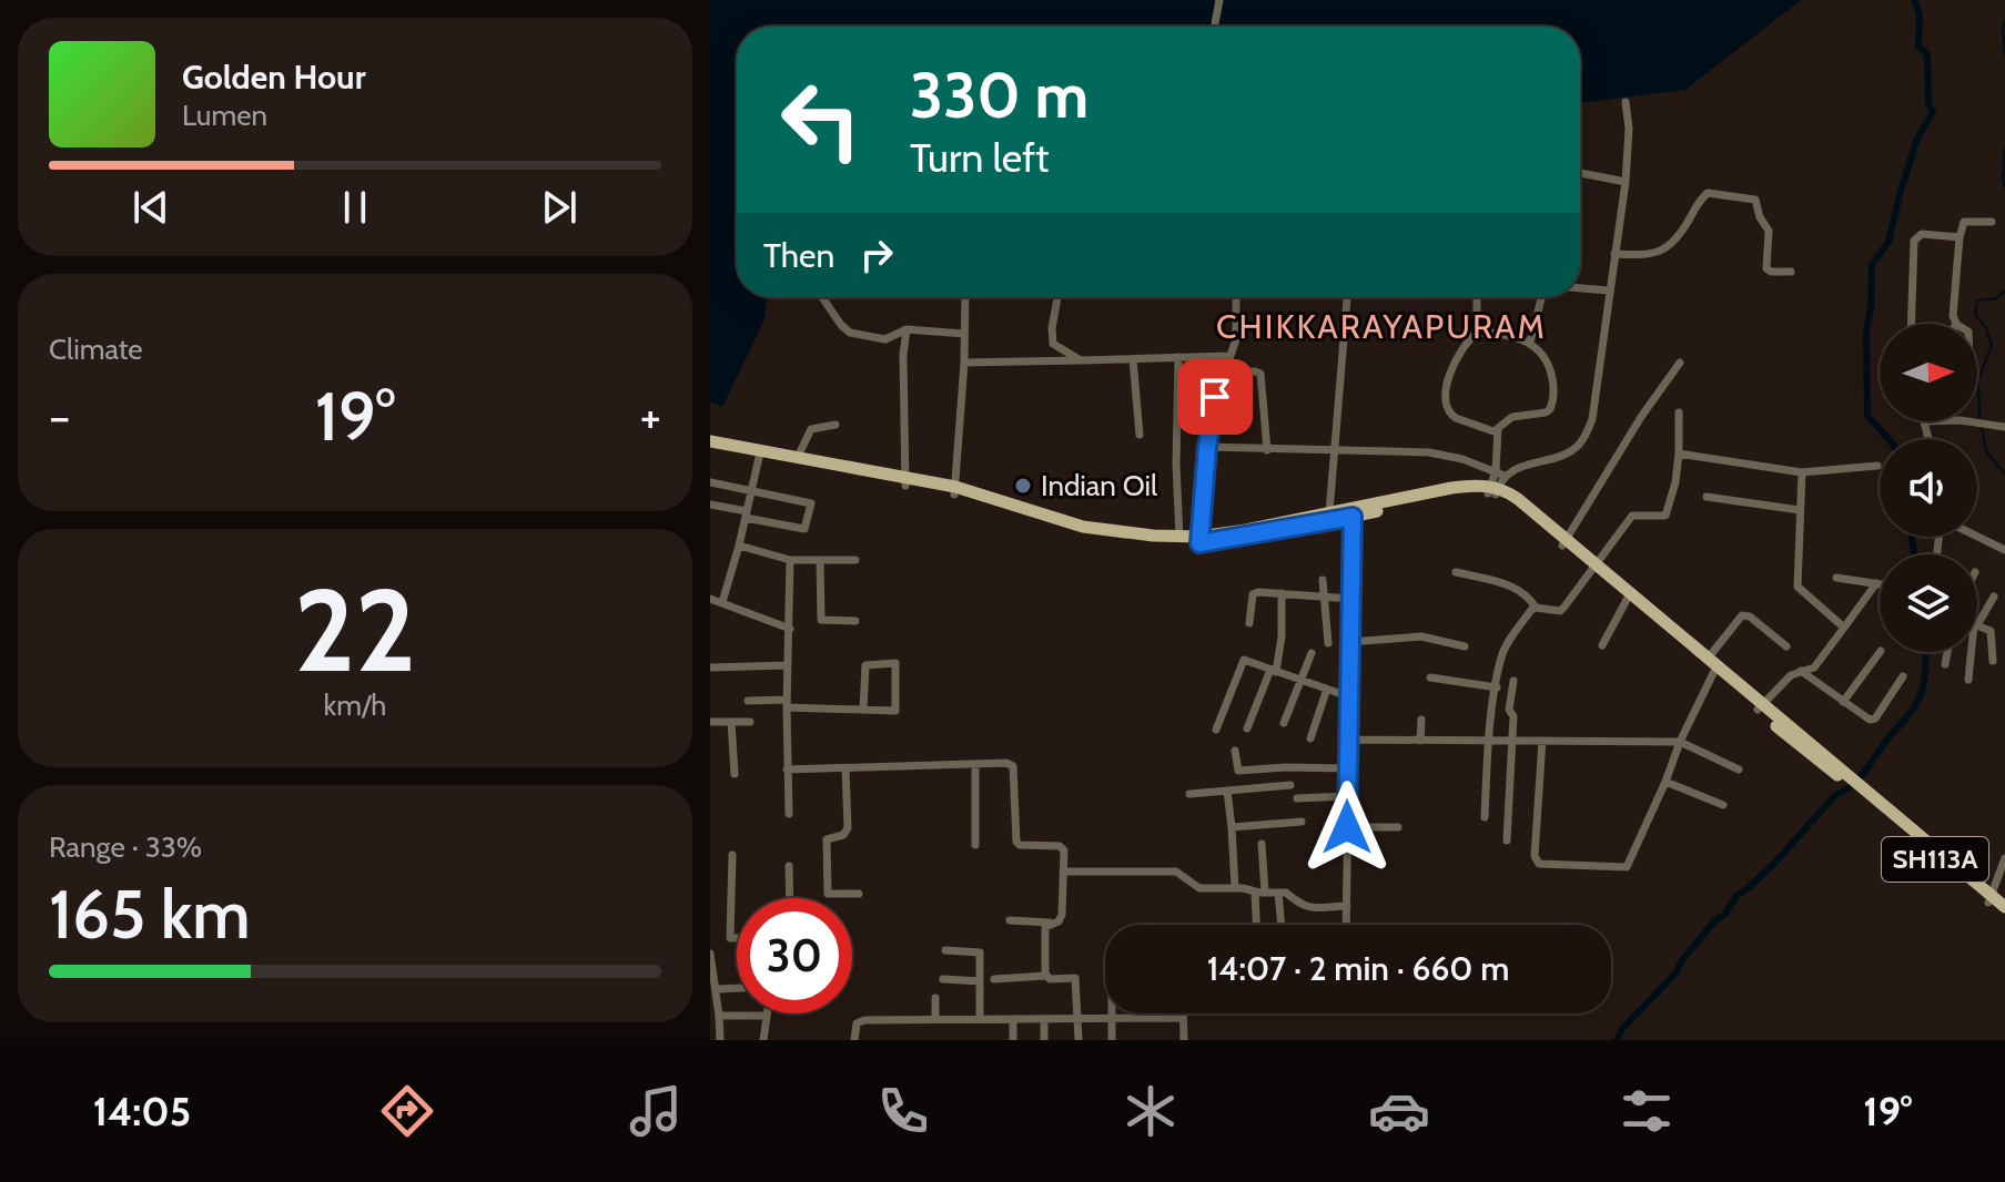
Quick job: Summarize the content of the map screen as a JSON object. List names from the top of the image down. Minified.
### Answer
{"streets":{"main road":["SH113A"]},"districts":["CHIKKARAYAPURAM"],"places":["Indian Oil"],"north":"right","page":{"turn":["330 m","Turn left"],"song":["Golden Hour","Lumen"],"then":"Then","tile":["Climate",["22","km/h"],["Range · 33%","165 km"]],"heat":["−","19°","+"],"limit":"30","trip":"14:07 · 2 min · 660 m","tabs":["14:05","19°"]}}
